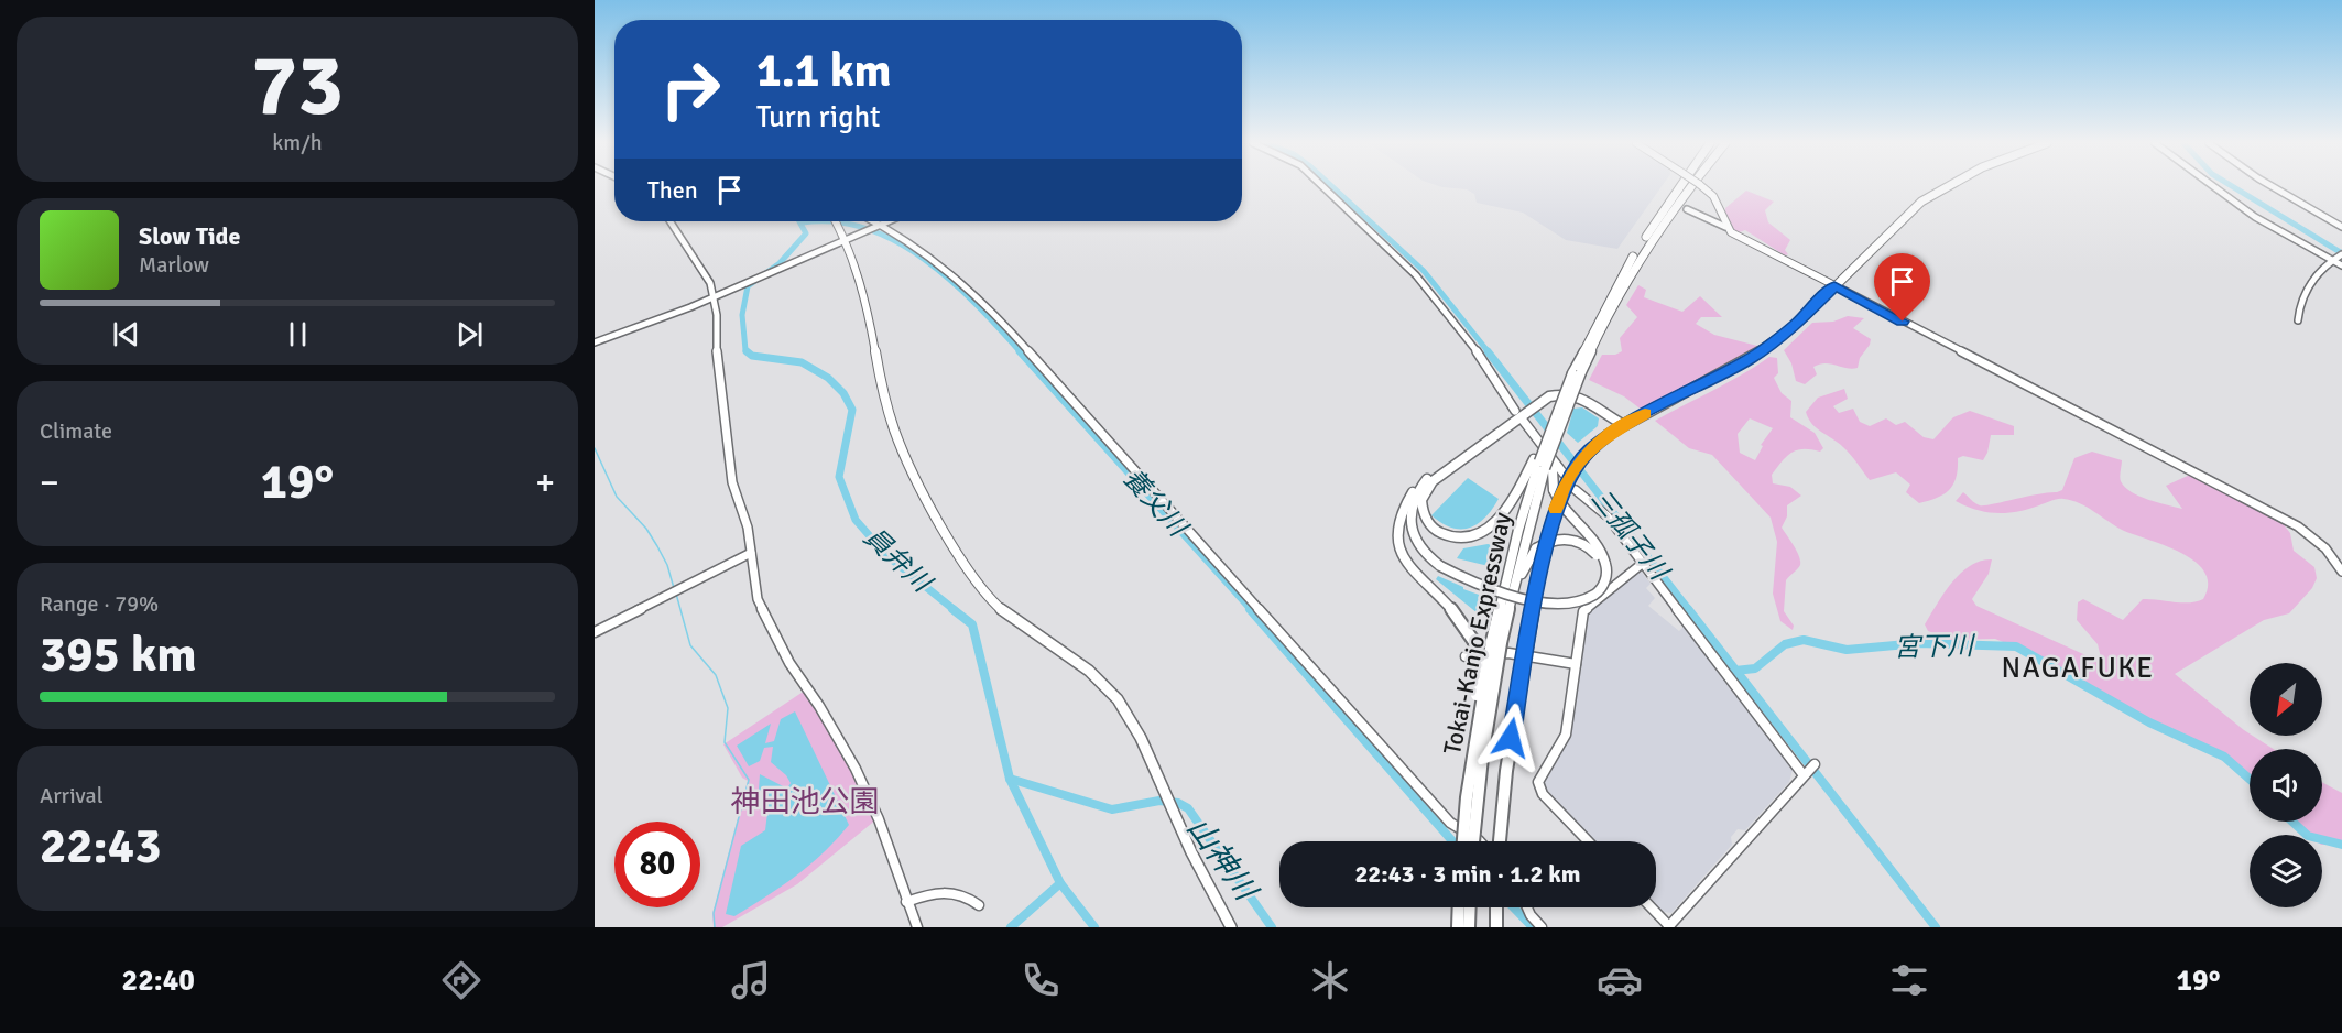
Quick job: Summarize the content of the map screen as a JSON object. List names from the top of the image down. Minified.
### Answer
{"streets":{"highway":["Tokai-Kanjo Expressway"]},"districts":["NAGAFUKE"],"water":["養父川","三孤子川","員弁川","宮下川","山神川"],"parks":["神田池公園"],"north":"bottom left","page":{"tile":[["73","km/h"],"Climate",["Range · 79%","395 km"],["Arrival","22:43"]],"turn":["1.1 km","Turn right"],"then":"Then","song":["Slow Tide","Marlow"],"heat":["−","19°","+"],"limit":"80","trip":"22:43 · 3 min · 1.2 km","tabs":["22:40","19°"]}}
